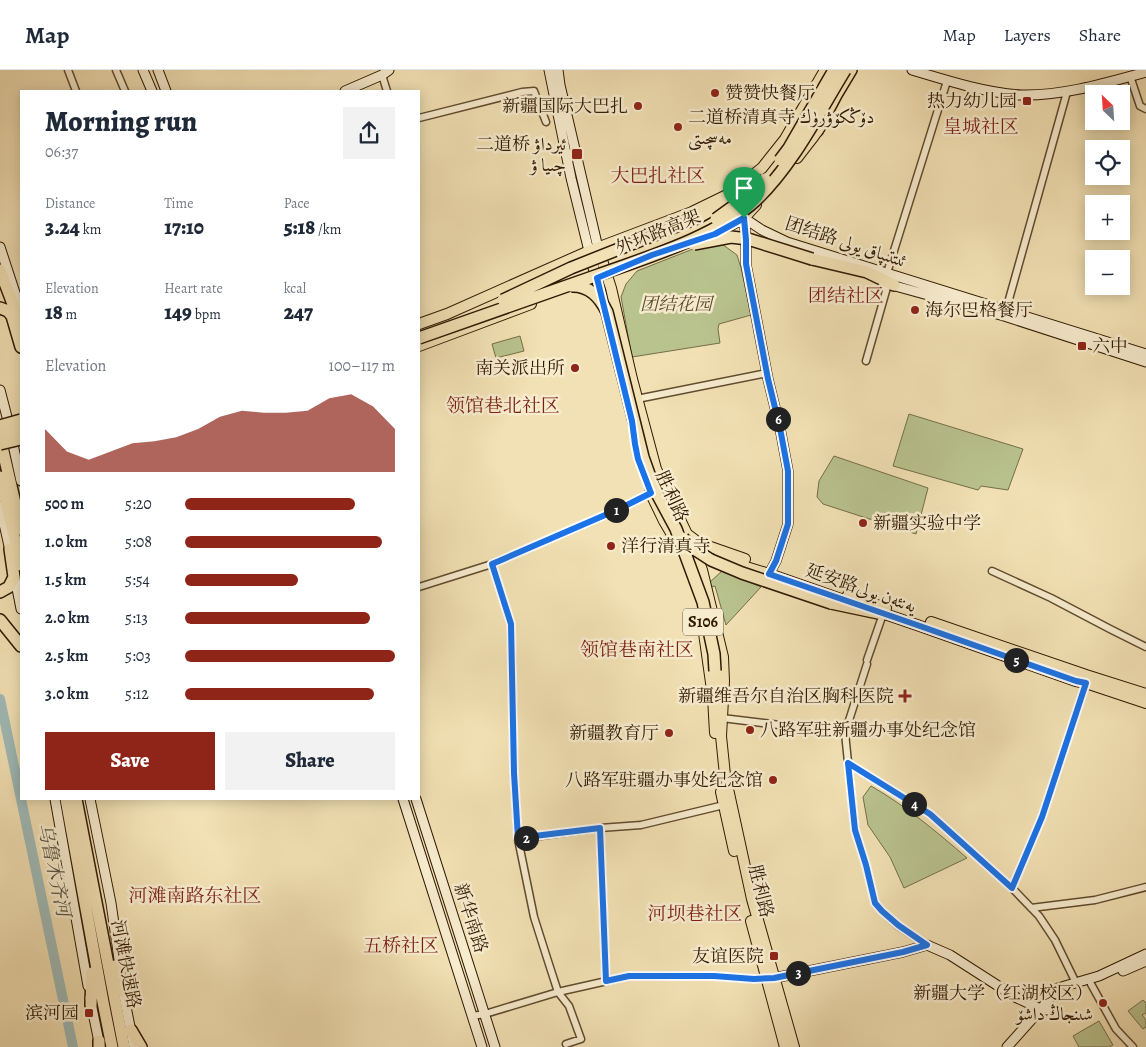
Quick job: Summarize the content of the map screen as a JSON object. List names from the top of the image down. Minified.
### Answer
{"streets":{"highway":["外环路高架","河滩快速路"],"main road":["团结路 ئىتتىپاق يولى","胜利路","延安路يەنئەن يولى","S106"],"street":["新华南路"]},"crossings":[["团结路 ئىتتىپاق يولى","胜利路"],["团结路 ئىتتىپاق يولى","S106"],["胜利路","延安路يەنئەن يولى"],["胜利路","S106"],["延安路يەنئەن يولى","S106"]],"districts":["皇城社区","大巴扎社区","团结社区","领馆巷北社区","领馆巷南社区","河滩南路东社区","河坝巷社区","五桥社区"],"water":["乌鲁木齐河"],"parks":["团结花园"],"places":{"other":["赞赞快餐厅","新疆国际大巴扎","二道桥清真寺 دۆڭكۆۋرۈك مەسچىتى","海尔巴格餐厅","南关派出所","新疆实验中学","洋行清真寺","八路军驻新疆办事处纪念馆","新疆教育厅","八路军驻疆办事处纪念馆","新疆大学（红湖校区） شىنجاڭ داشۆ"],"transit":["热力幼儿园","二道桥 ئيرداۋ چىيا ۋ","六中","友谊医院","滨河园"],"health":["新疆维吾尔自治区胸科医院"]},"north":"top left","page":{"header":"Map","nav":["Map","Layers","Share"],"map_buttons":["+","−"],"heading":["Morning run","06:37"],"stats":[["Distance","3.24 km"],["Time","17:10"],["Pace","5:18 /km"],["Elevation","18 m"],["Heart rate","149 bpm"],["kcal","247"]],"chart":["Elevation","100–117 m"],"pins":["6","1","5","4","2","3"],"list":[{"name":"500 m","note":"5:20"},{"name":"1.0 km","note":"5:08"},{"name":"1.5 km","note":"5:54"},{"name":"2.0 km","note":"5:13"},{"name":"2.5 km","note":"5:03"},{"name":"3.0 km","note":"5:12"}],"buttons":["Save","Share"]}}
